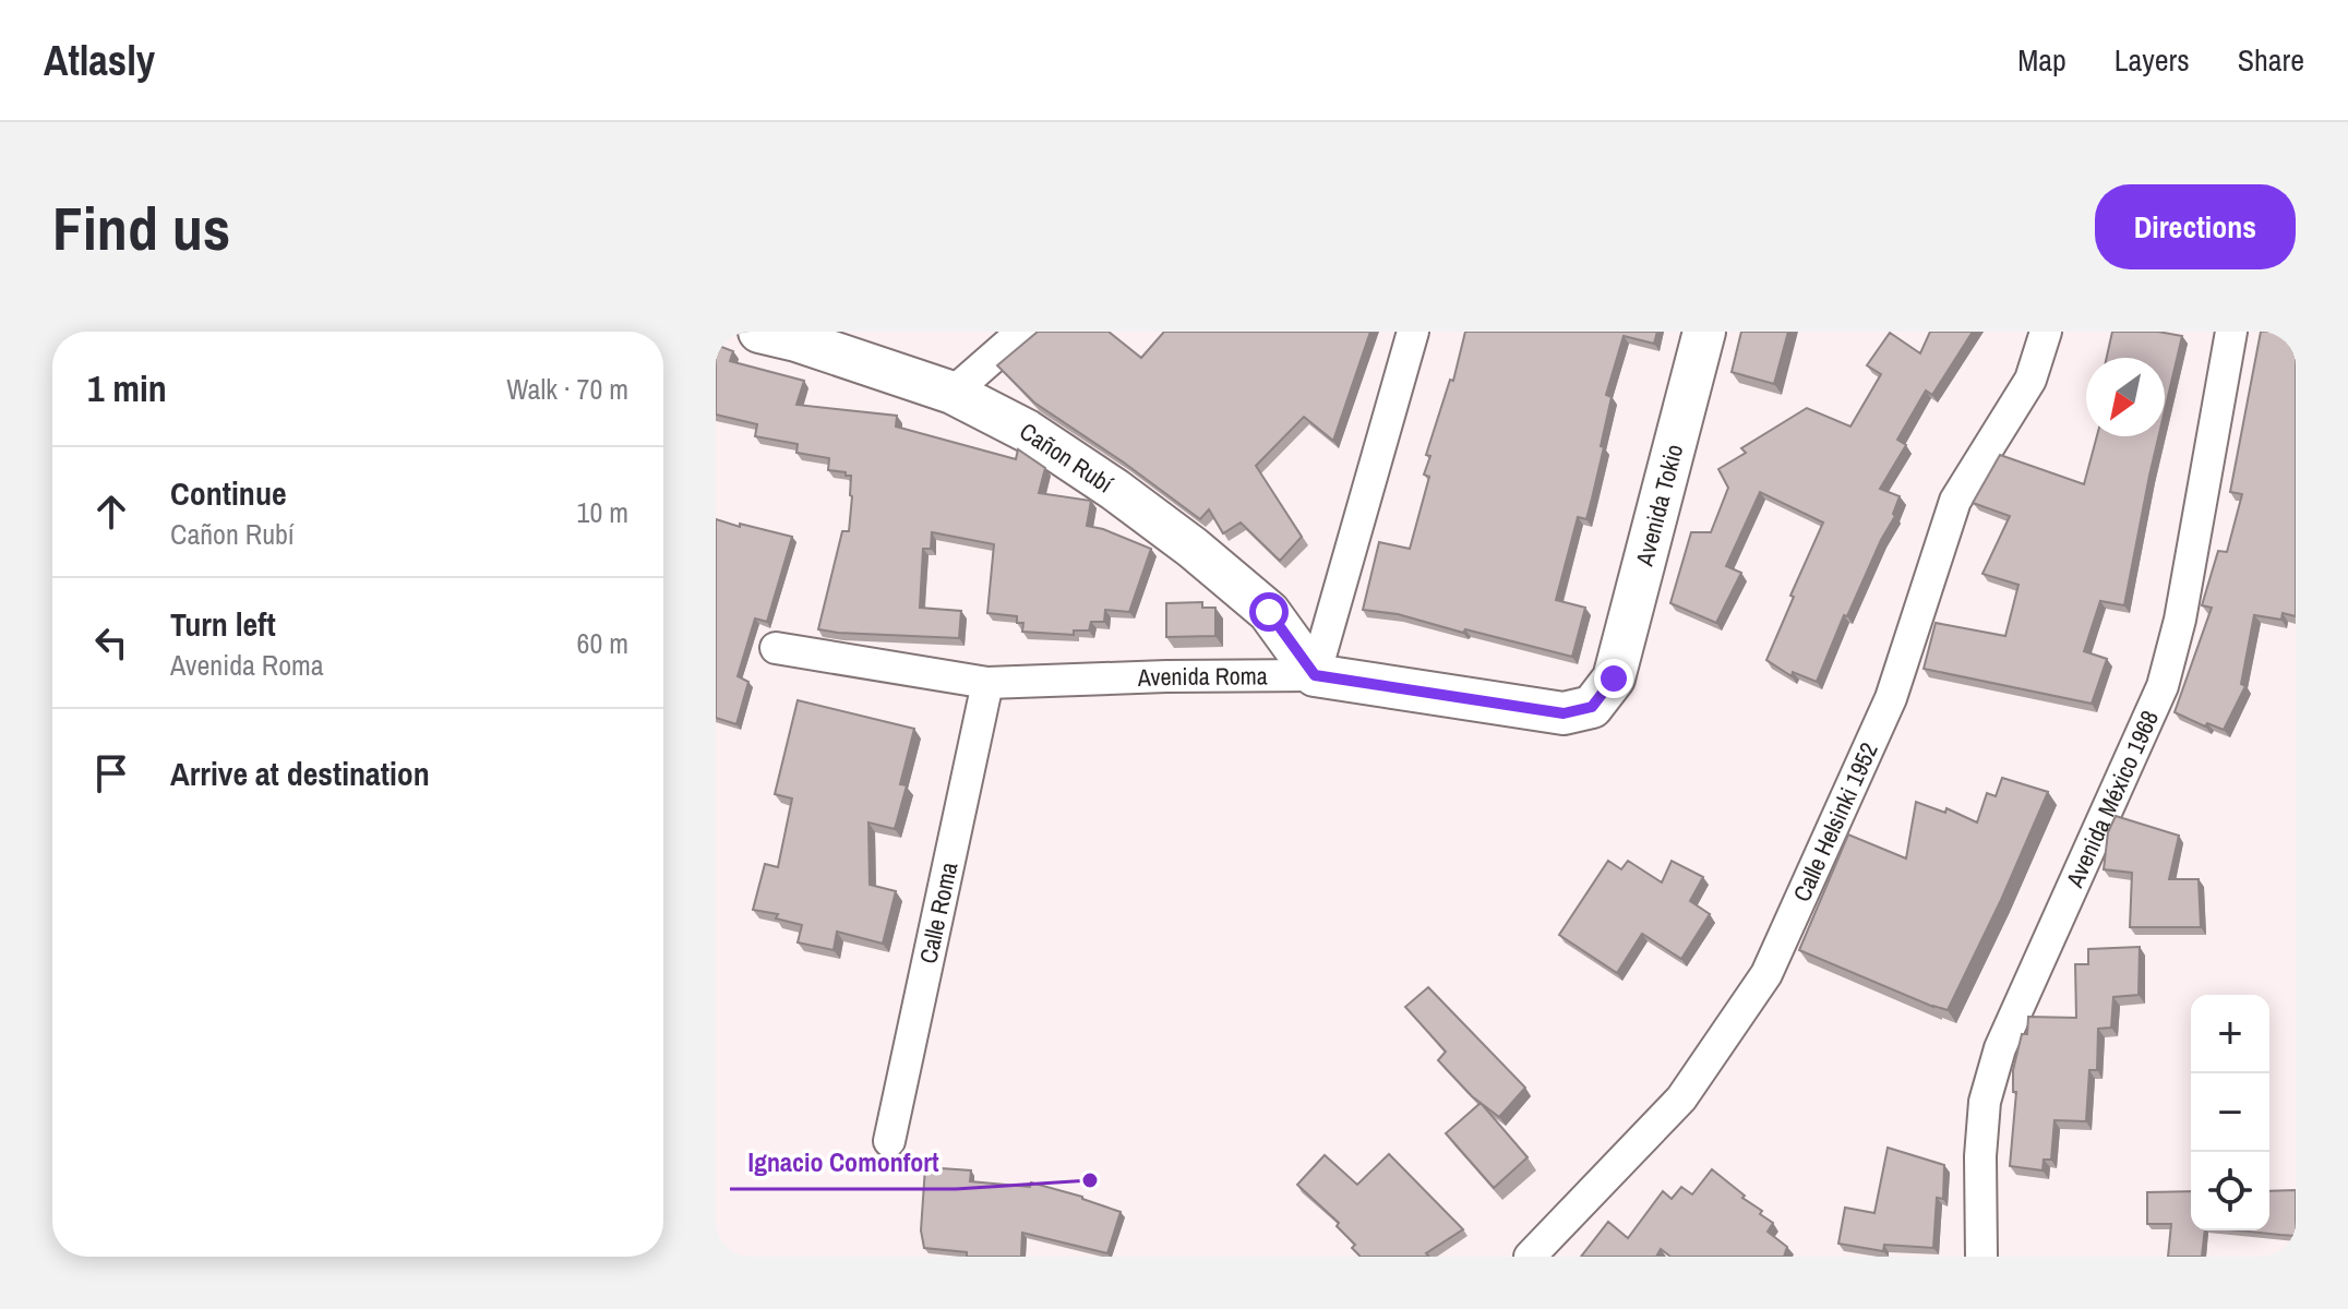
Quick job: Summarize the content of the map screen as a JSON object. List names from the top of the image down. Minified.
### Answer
{"streets":{"street":["Cañon Rubí","Avenida Tokio","Avenida Roma","Avenida México 1968","Calle Helsinki 1952","Calle Roma"]},"crossings":[["Cañon Rubí","Avenida Roma"],["Avenida Tokio","Avenida Roma"],["Avenida Roma","Calle Roma"]],"places":["Ignacio Comonfort"],"north":"bottom left","page":{"header":"Atlasly","nav":["Map","Layers","Share"],"buttons":"Directions","title":"Find us","heading":["1 min","Walk · 70 m"],"list":[["Continue","Cañon Rubí","10 m"],["Turn left","Avenida Roma","60 m"],"Arrive at destination"],"map_buttons":["+","−"]}}
